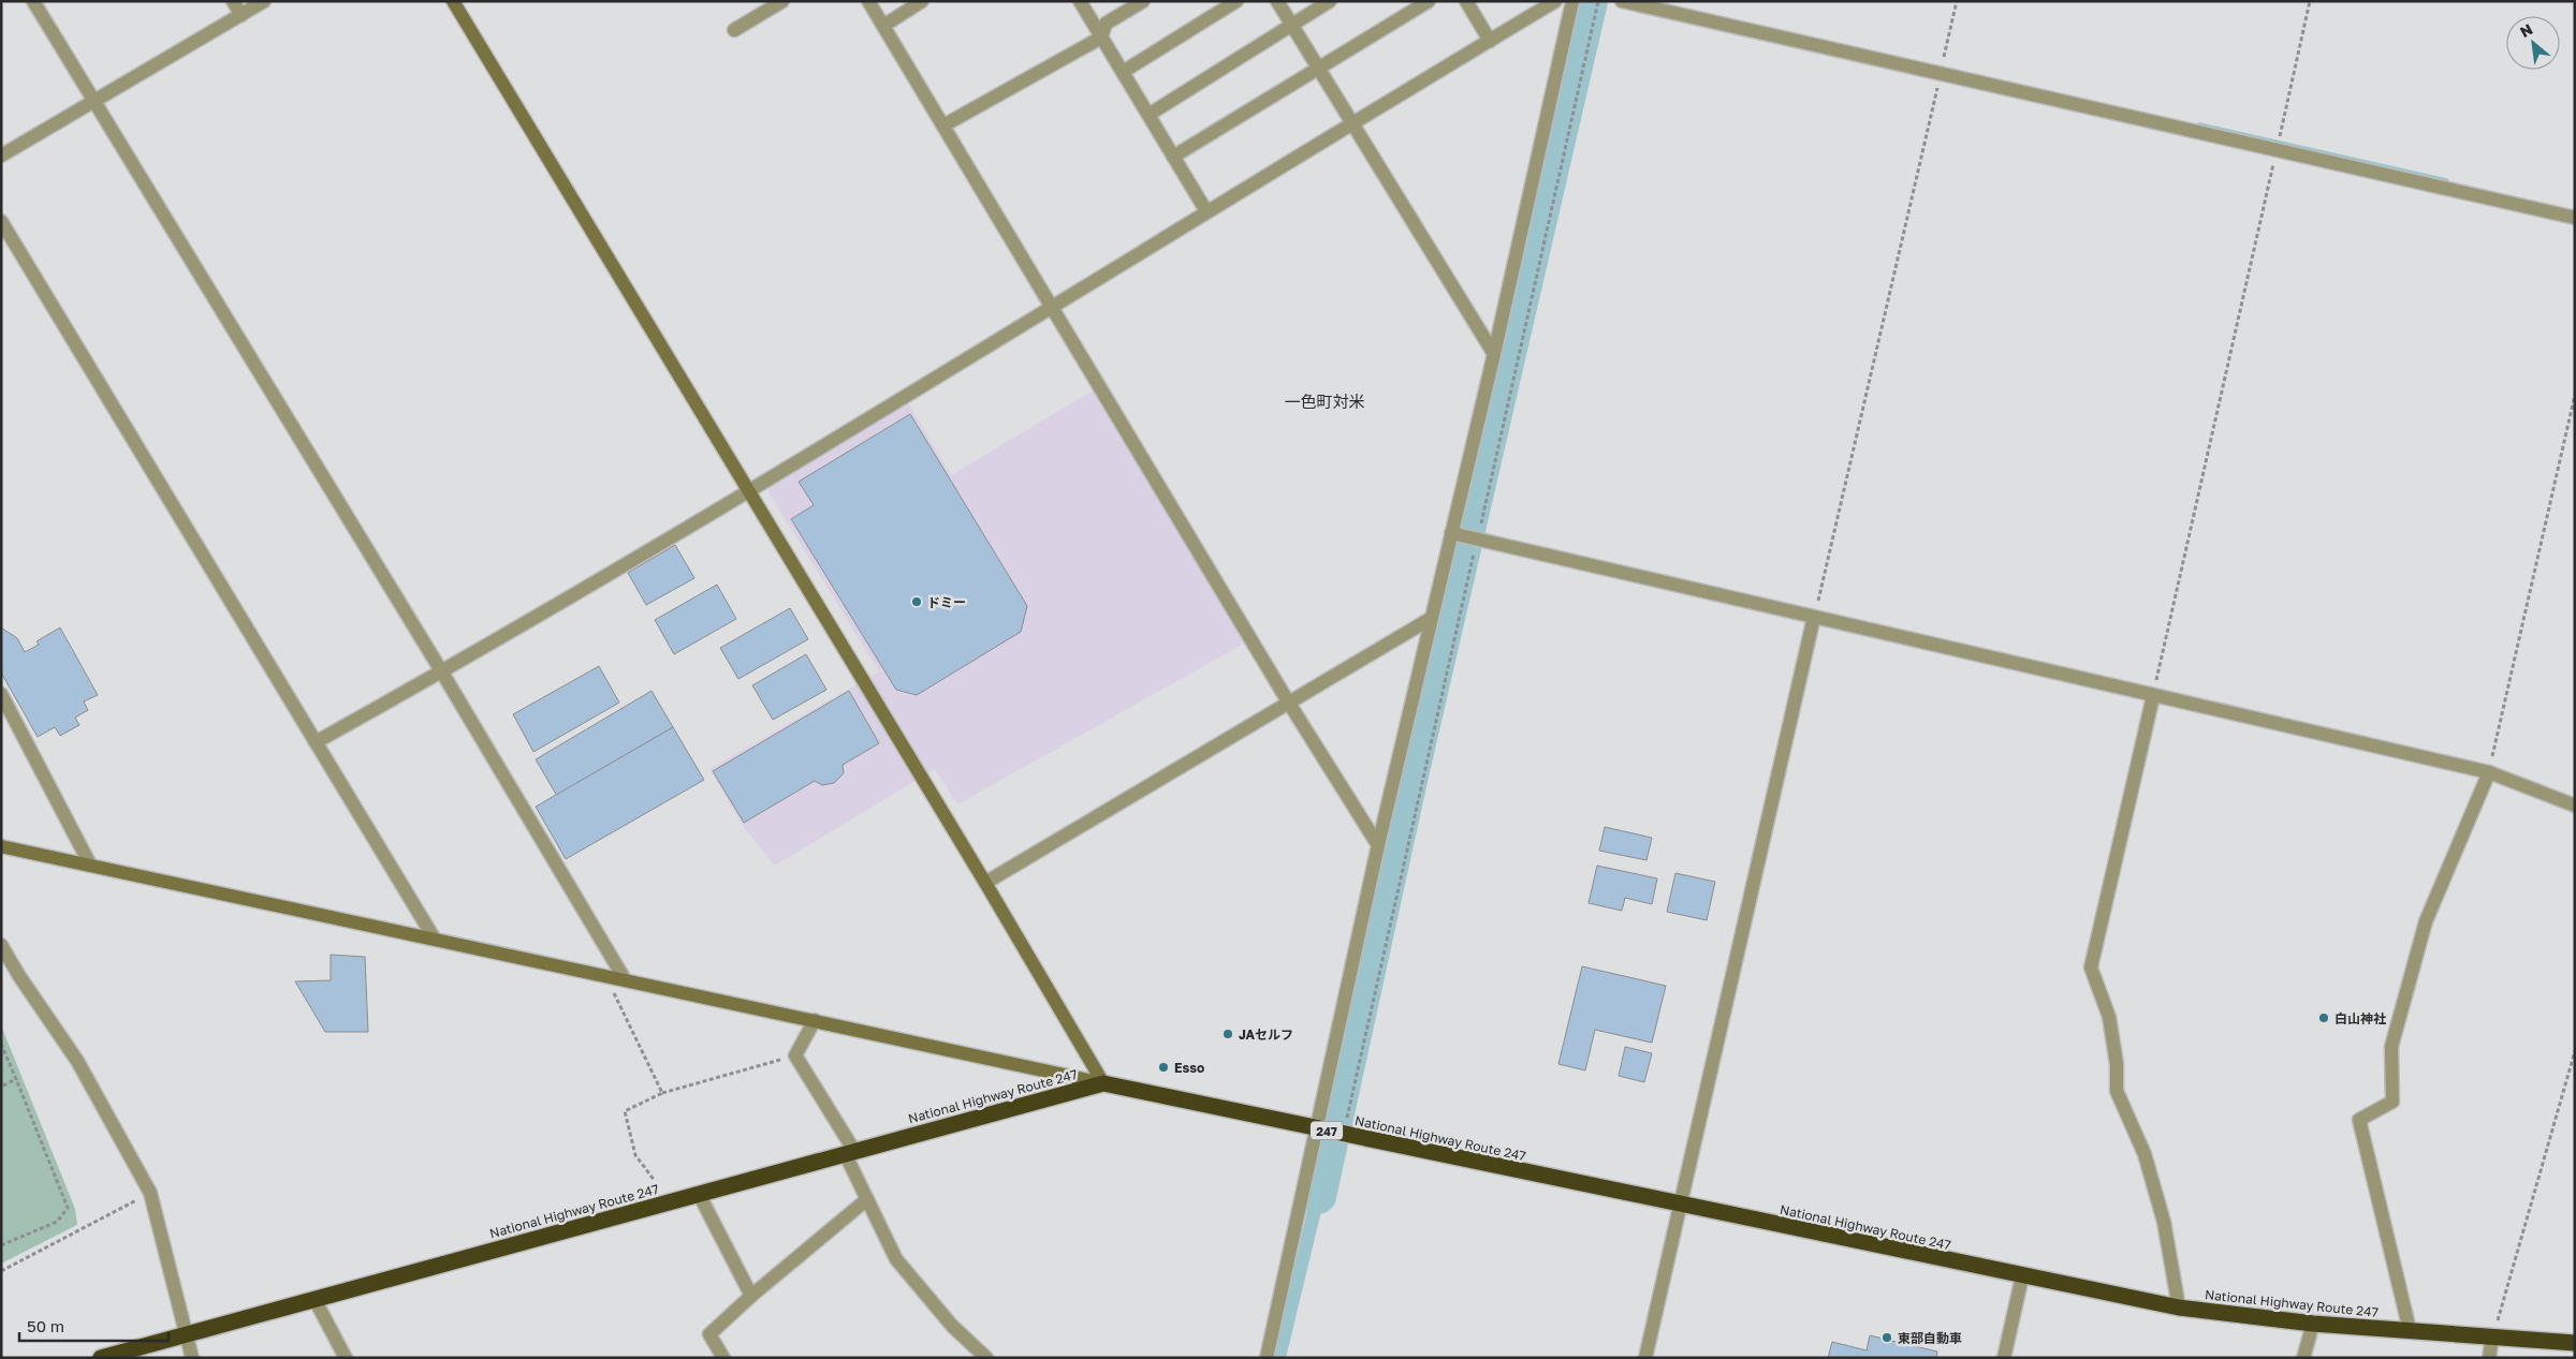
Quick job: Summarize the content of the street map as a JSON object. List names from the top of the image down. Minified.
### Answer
{"streets":{"highway":["National Highway Route 247","247"]},"districts":["一色町対米"],"places":["ドミー","白山神社","JAセルフ","Esso","東部自動車"],"scale_bar":"50 m","north":"top left"}
